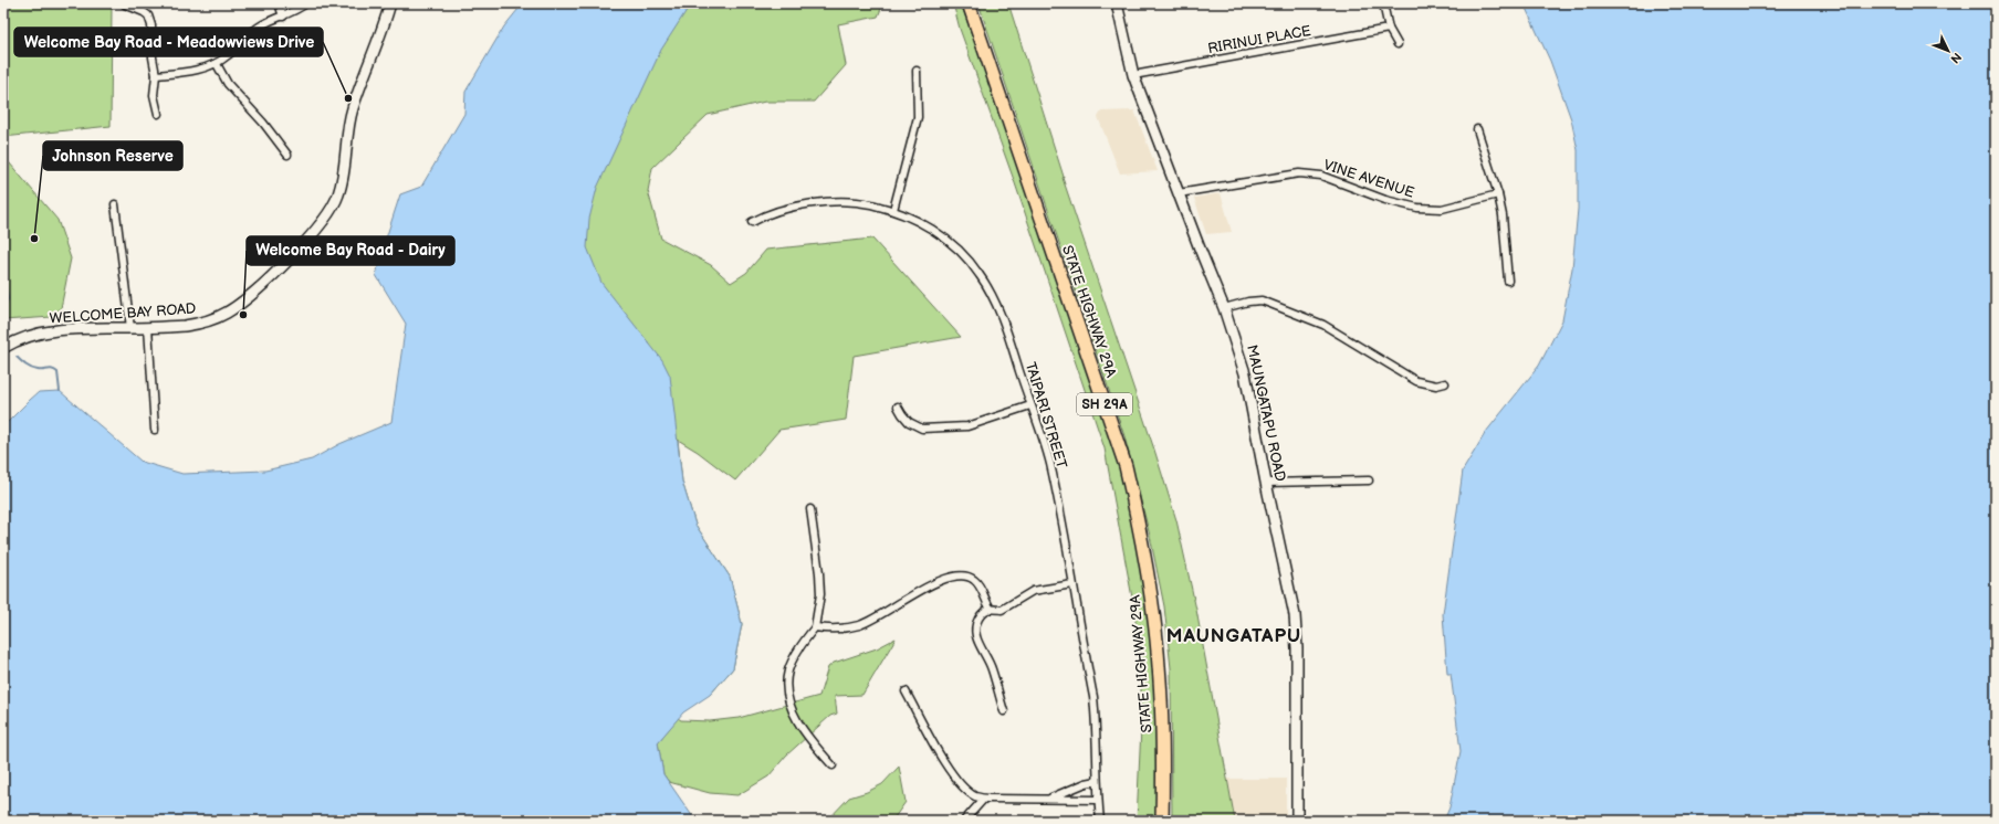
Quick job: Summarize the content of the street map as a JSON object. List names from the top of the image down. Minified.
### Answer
{"streets":{"highway":["STATE HIGHWAY 29A","SH 29A"],"street":["RIRINUI PLACE","VINE AVENUE","WELCOME BAY ROAD","MAUNGATAPU ROAD","TAIPARI STREET"]},"crossings":[["RIRINUI PLACE","MAUNGATAPU ROAD"],["VINE AVENUE","MAUNGATAPU ROAD"]],"districts":["MAUNGATAPU"],"places":["Welcome Bay Road - Meadowviews Drive","Johnson Reserve","Welcome Bay Road - Dairy"],"north":"bottom right"}
